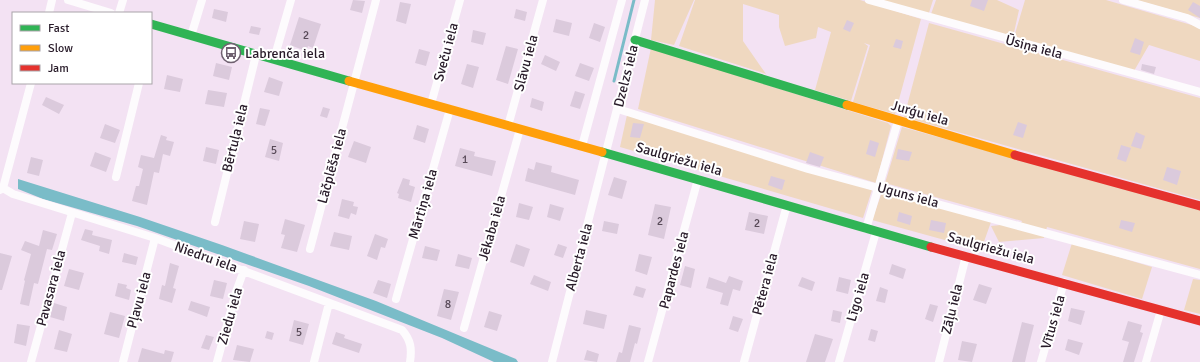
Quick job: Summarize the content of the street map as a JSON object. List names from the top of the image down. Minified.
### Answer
{"streets":{"street":["Ūsiņa iela","Sveču iela","Slāvu iela","Dzelzs iela","Jurģu iela","Bērtuļa iela","Saulgriežu iela","Lāčplēša iela","Uguns iela","Mārtiņa iela","Jēkaba iela","Niedru iela","Alberta iela","Papardes iela","Pētera iela","Pavasara iela","Līgo iela","Pļavu iela","Zāļu iela","Ziedu iela","Vītus iela"]},"crossings":[["Sveču iela","Saulgriežu iela"],["Slāvu iela","Saulgriežu iela"],["Dzelzs iela","Jurģu iela"],["Dzelzs iela","Saulgriežu iela"],["Dzelzs iela","Uguns iela"],["Dzelzs iela","Alberta iela"],["Bērtuļa iela","Saulgriežu iela"],["Saulgriežu iela","Lāčplēša iela"],["Saulgriežu iela","Mārtiņa iela"],["Saulgriežu iela","Jēkaba iela"],["Saulgriežu iela","Alberta iela"],["Saulgriežu iela","Papardes iela"],["Saulgriežu iela","Pētera iela"],["Saulgriežu iela","Līgo iela"],["Saulgriežu iela","Zāļu iela"],["Saulgriežu iela","Vītus iela"],["Niedru iela","Pavasara iela"],["Niedru iela","Pļavu iela"],["Niedru iela","Ziedu iela"]],"places":{"bus stop":["Labrenča iela"]},"house_numbers":["2","5","1","2","2","8","5"],"legend":["Fast","Slow","Jam"]}
